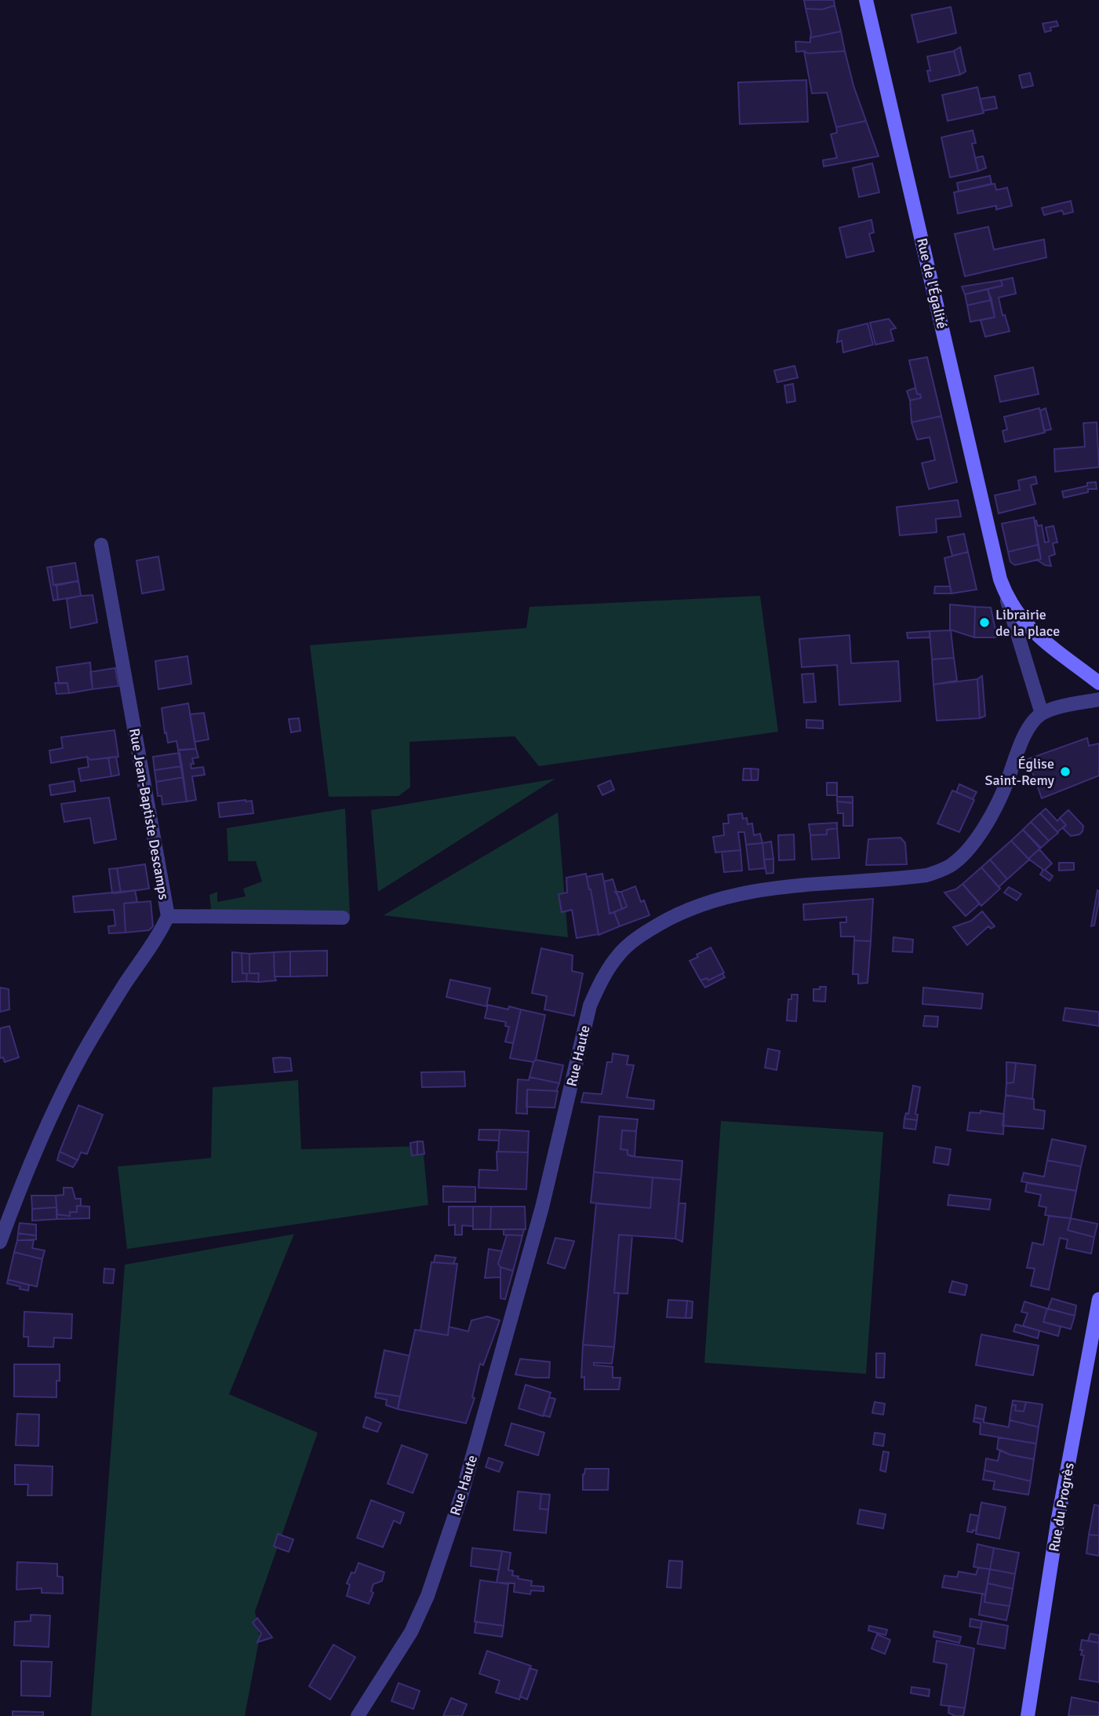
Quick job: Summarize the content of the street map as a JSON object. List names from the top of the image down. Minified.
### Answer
{"streets":{"main road":["Rue de l'Égalité","Rue du Progrès"],"street":["Rue Jean-Baptiste Descamps","Rue Haute"]},"places":["Librairie de la place","Église Saint-Remy"]}
